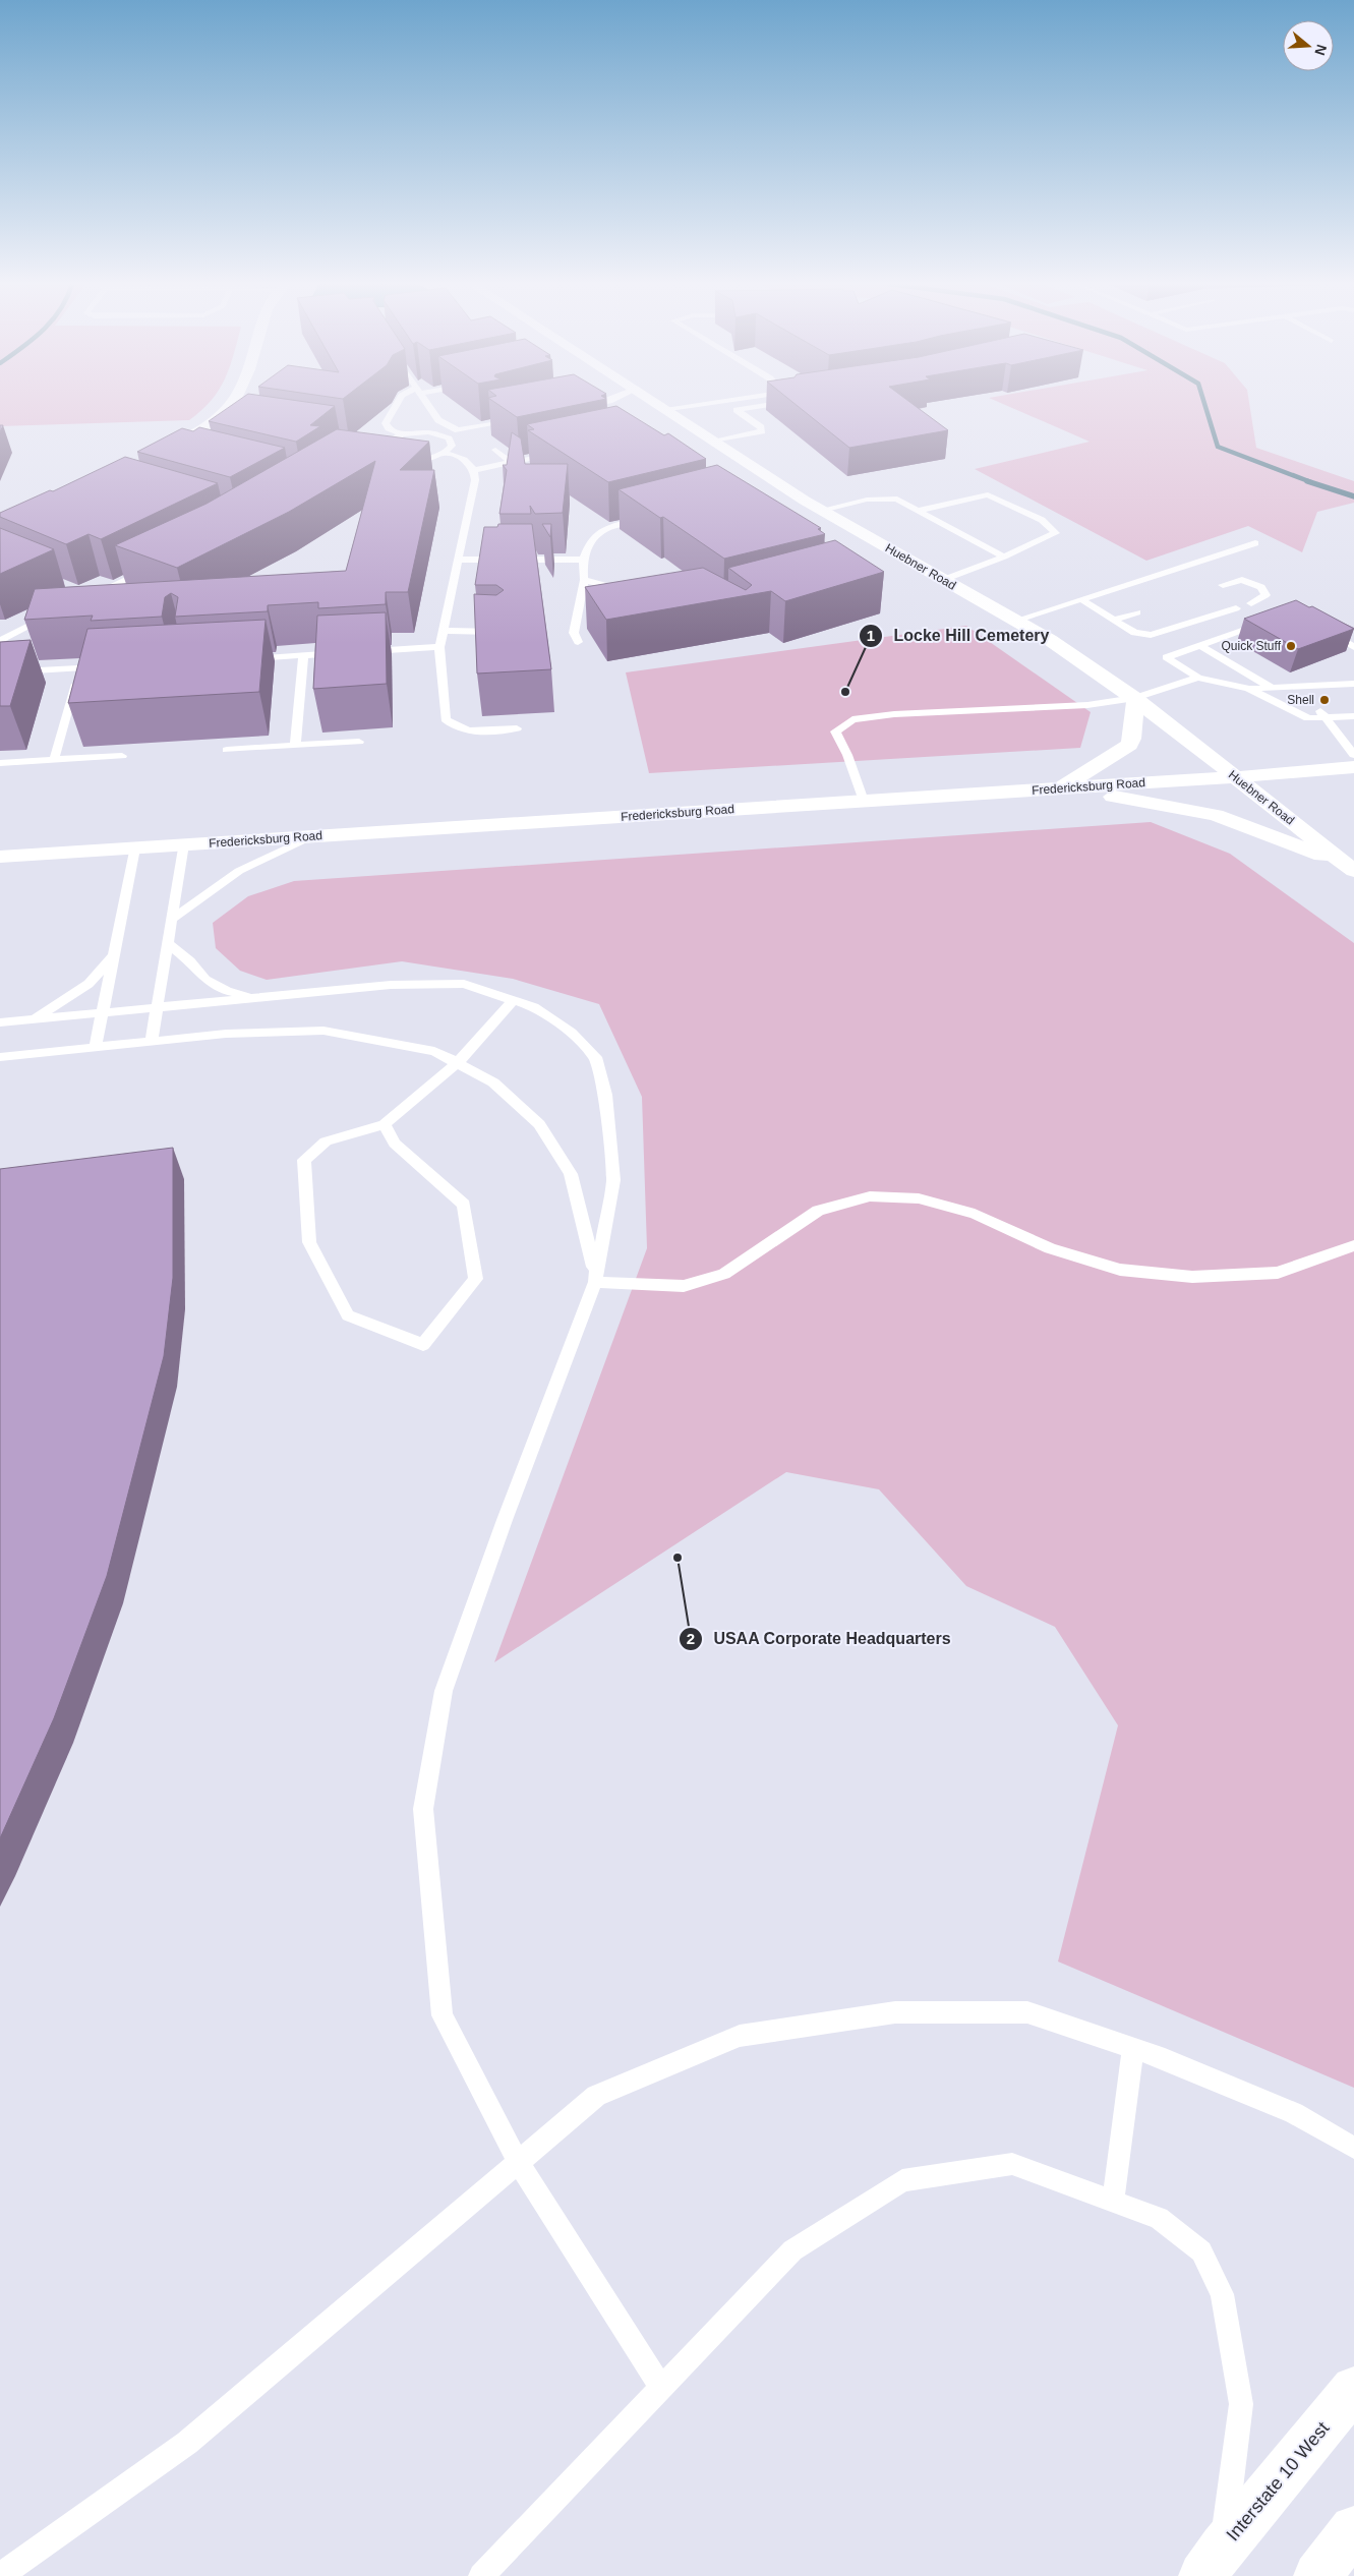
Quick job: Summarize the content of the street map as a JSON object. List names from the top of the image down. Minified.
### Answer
{"streets":{"main road":["Huebner Road","Fredericksburg Road","Interstate 10 West"]},"crossings":[["Huebner Road","Fredericksburg Road"]],"places":["Quick Stuff","Locke Hill Cemetery","Shell","USAA Corporate Headquarters"],"north":"right"}
